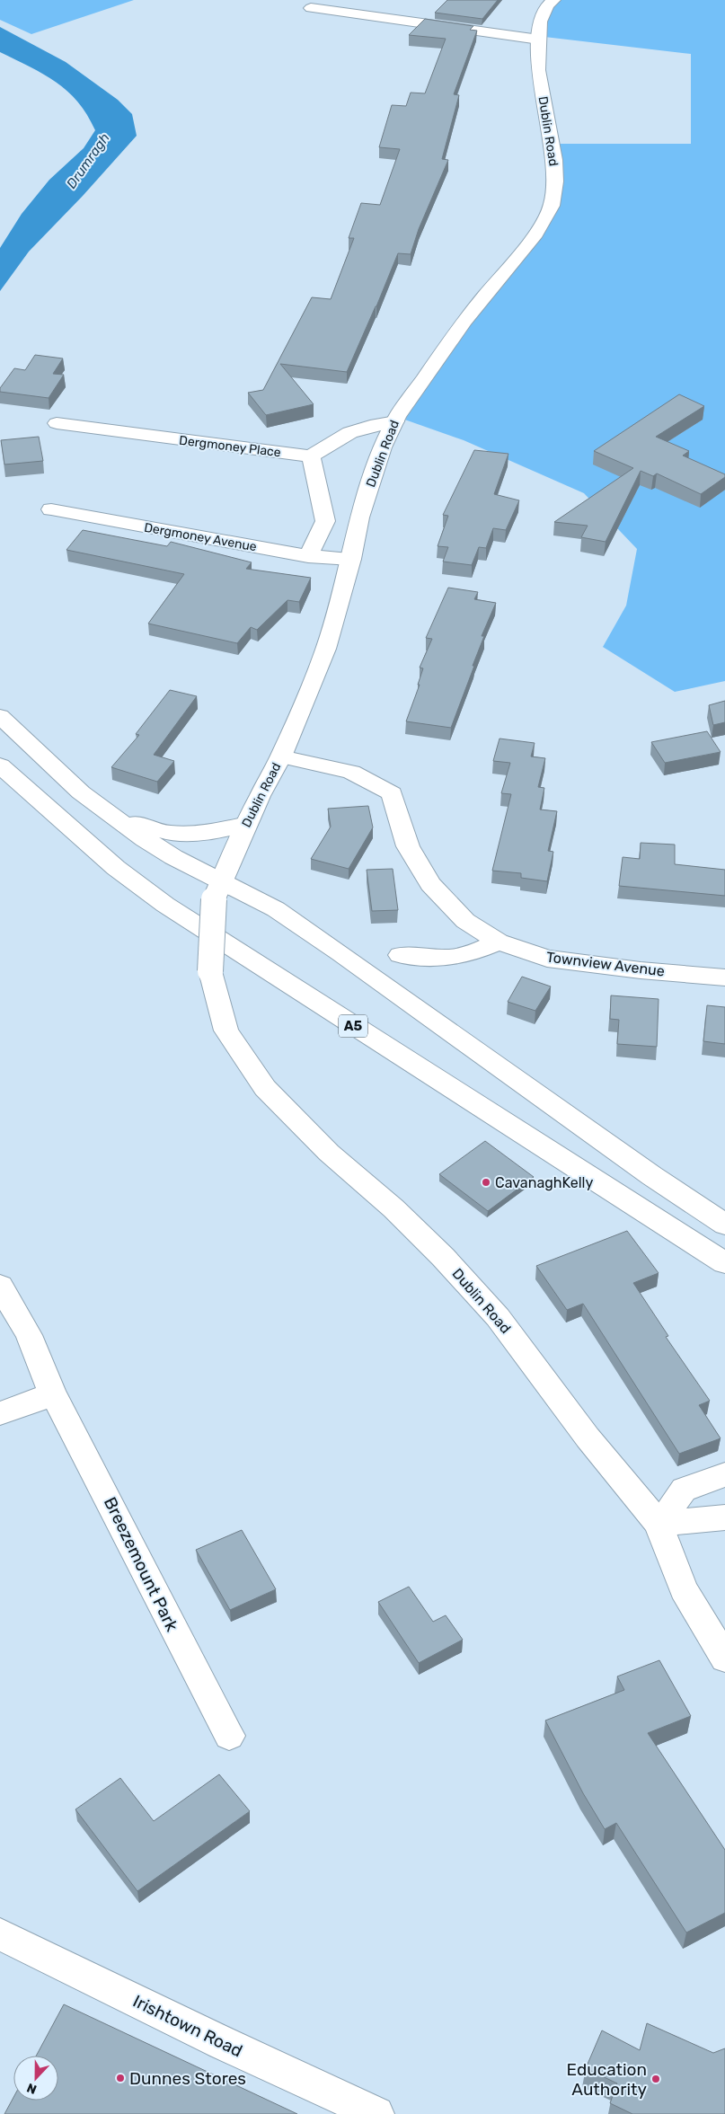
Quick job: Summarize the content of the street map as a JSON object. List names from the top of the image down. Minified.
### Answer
{"streets":{"main road":["Dublin Road","Dergmoney Place","Dergmoney Avenue","Townview Avenue","A5","Breezemount Park","Irishtown Road"]},"crossings":[["Dublin Road","Dergmoney Avenue"],["Dublin Road","Townview Avenue"]],"water":["Drumragh"],"places":["CavanaghKelly","Dunnes Stores","Education Authority"],"north":"bottom"}
